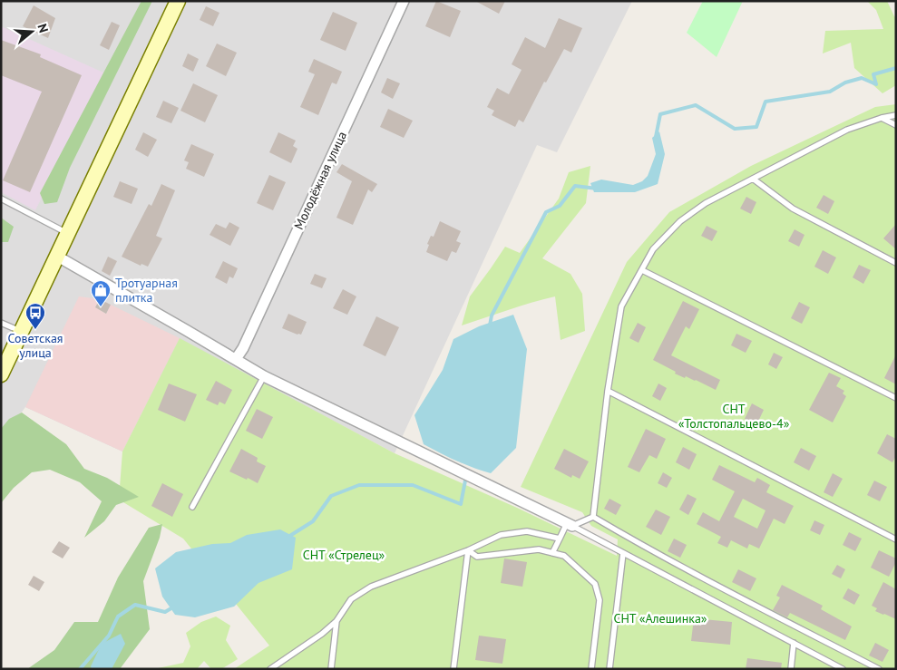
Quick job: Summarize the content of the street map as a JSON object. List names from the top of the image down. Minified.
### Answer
{"streets":{"street":["Молодёжная улица"]},"parks":["СНТ «Толстопальцево-4»","СНТ «Стрелец»","СНТ «Алешинка»"],"places":{"shop":["Тротуарная плитка"],"bus stop":["Советская улица"]},"north":"right"}
